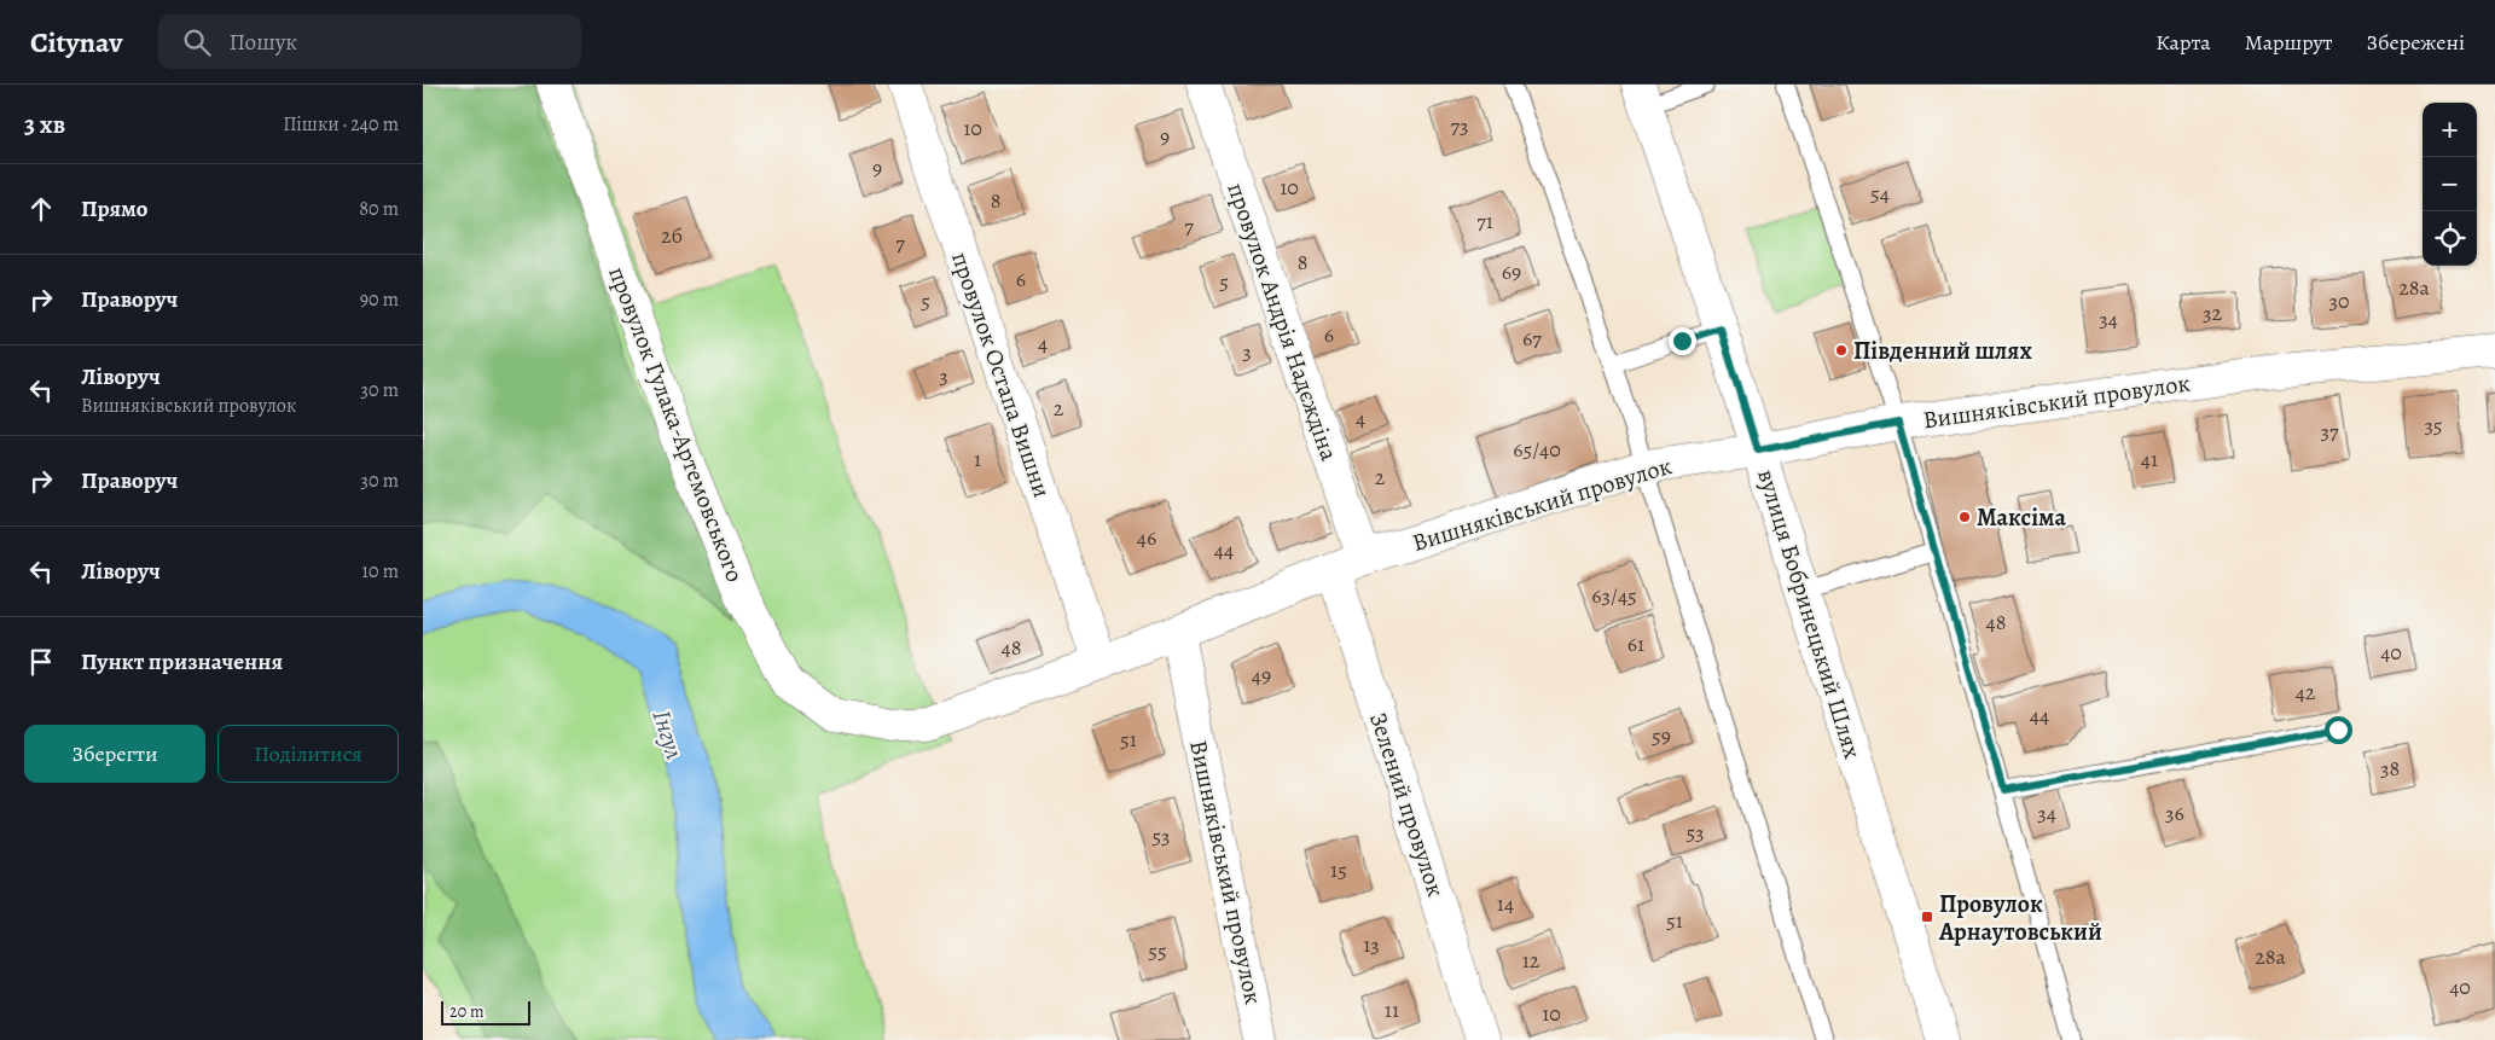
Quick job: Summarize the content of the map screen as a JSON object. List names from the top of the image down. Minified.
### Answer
{"streets":{"street":["провулок Андрія Надєждіна","провулок Остапа Вишни","Вишняківський провулок","провулок Гулака-Артемовського","вулиця Бобринецький Шлях","Зелений провулок"]},"crossings":[["провулок Андрія Надєждіна","Вишняківський провулок"],["провулок Остапа Вишни","Вишняківський провулок"],["Вишняківський провулок","провулок Гулака-Артемовського"],["Вишняківський провулок","вулиця Бобринецький Шлях"],["Вишняківський провулок","Зелений провулок"]],"water":["Інгул"],"places":{"other":["Південний шлях","Максіма"],"transit":["Провулок Арнаутовський"]},"house_numbers":["73","10","9","9","10","54","8","71","7","2б","7","8","69","6","5","28а","5","30","32","34","6","67","4","3","3","2","4","35","37","65/40","1","41","2","46","44","63/45","48","61","48","40","49","42","44","59","51","38","34","36","53","53","15","14","51","13","55","28а","12","40","11","10"],"scale_bar":"20 m","page":{"header":"Citynav","search":"Пошук","nav":["Карта","Маршрут","Збережені"],"heading":["3 хв","Пішки · 240 m"],"map_buttons":["+","−"],"list":[["Прямо","80 m"],["Праворуч","90 m"],["Ліворуч","Вишняківський провулок","30 m"],["Праворуч","30 m"],["Ліворуч","10 m"],"Пункт призначення"],"buttons":["Зберегти","Поділитися"],"scale":"20 m"}}
